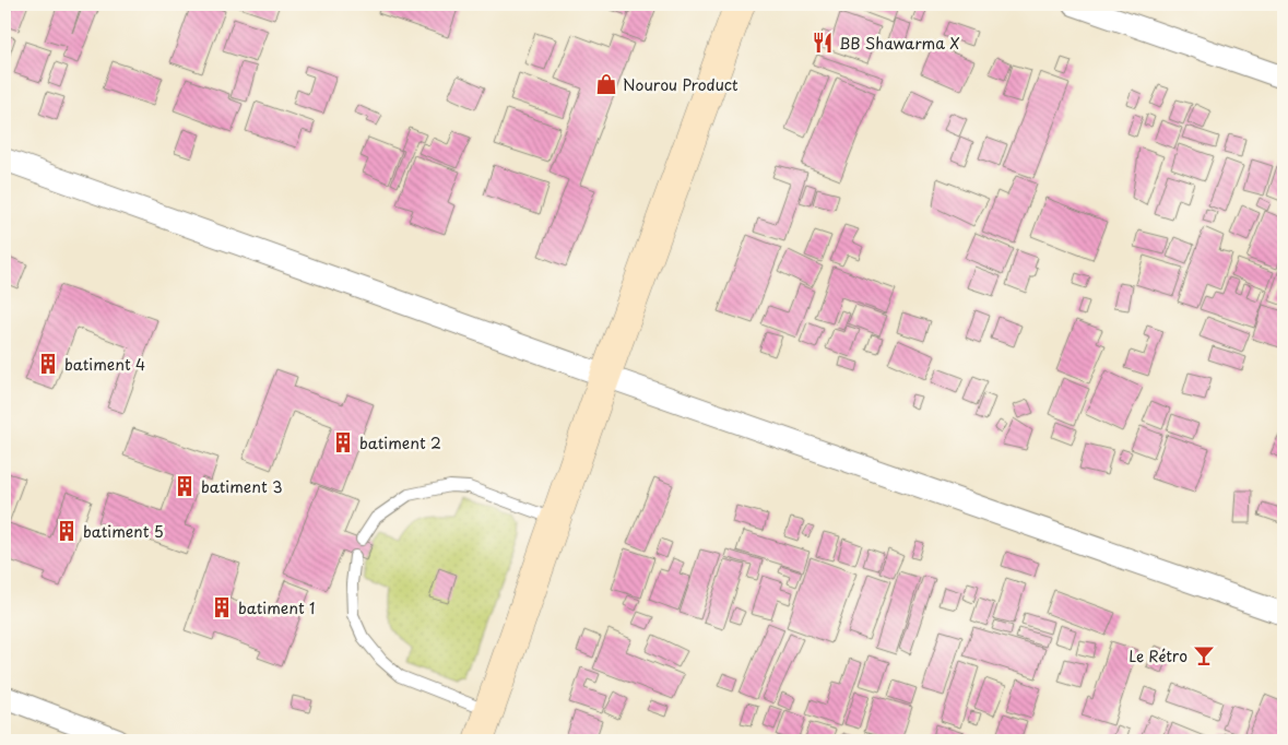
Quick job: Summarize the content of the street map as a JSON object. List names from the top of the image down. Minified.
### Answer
{"places":{"restaurant":["BB Shawarma X"],"shop":["Nourou Product"],"building":["batiment 4","batiment 2","batiment 3","batiment 5","batiment 1"],"bar":["Le Rétro"]}}
